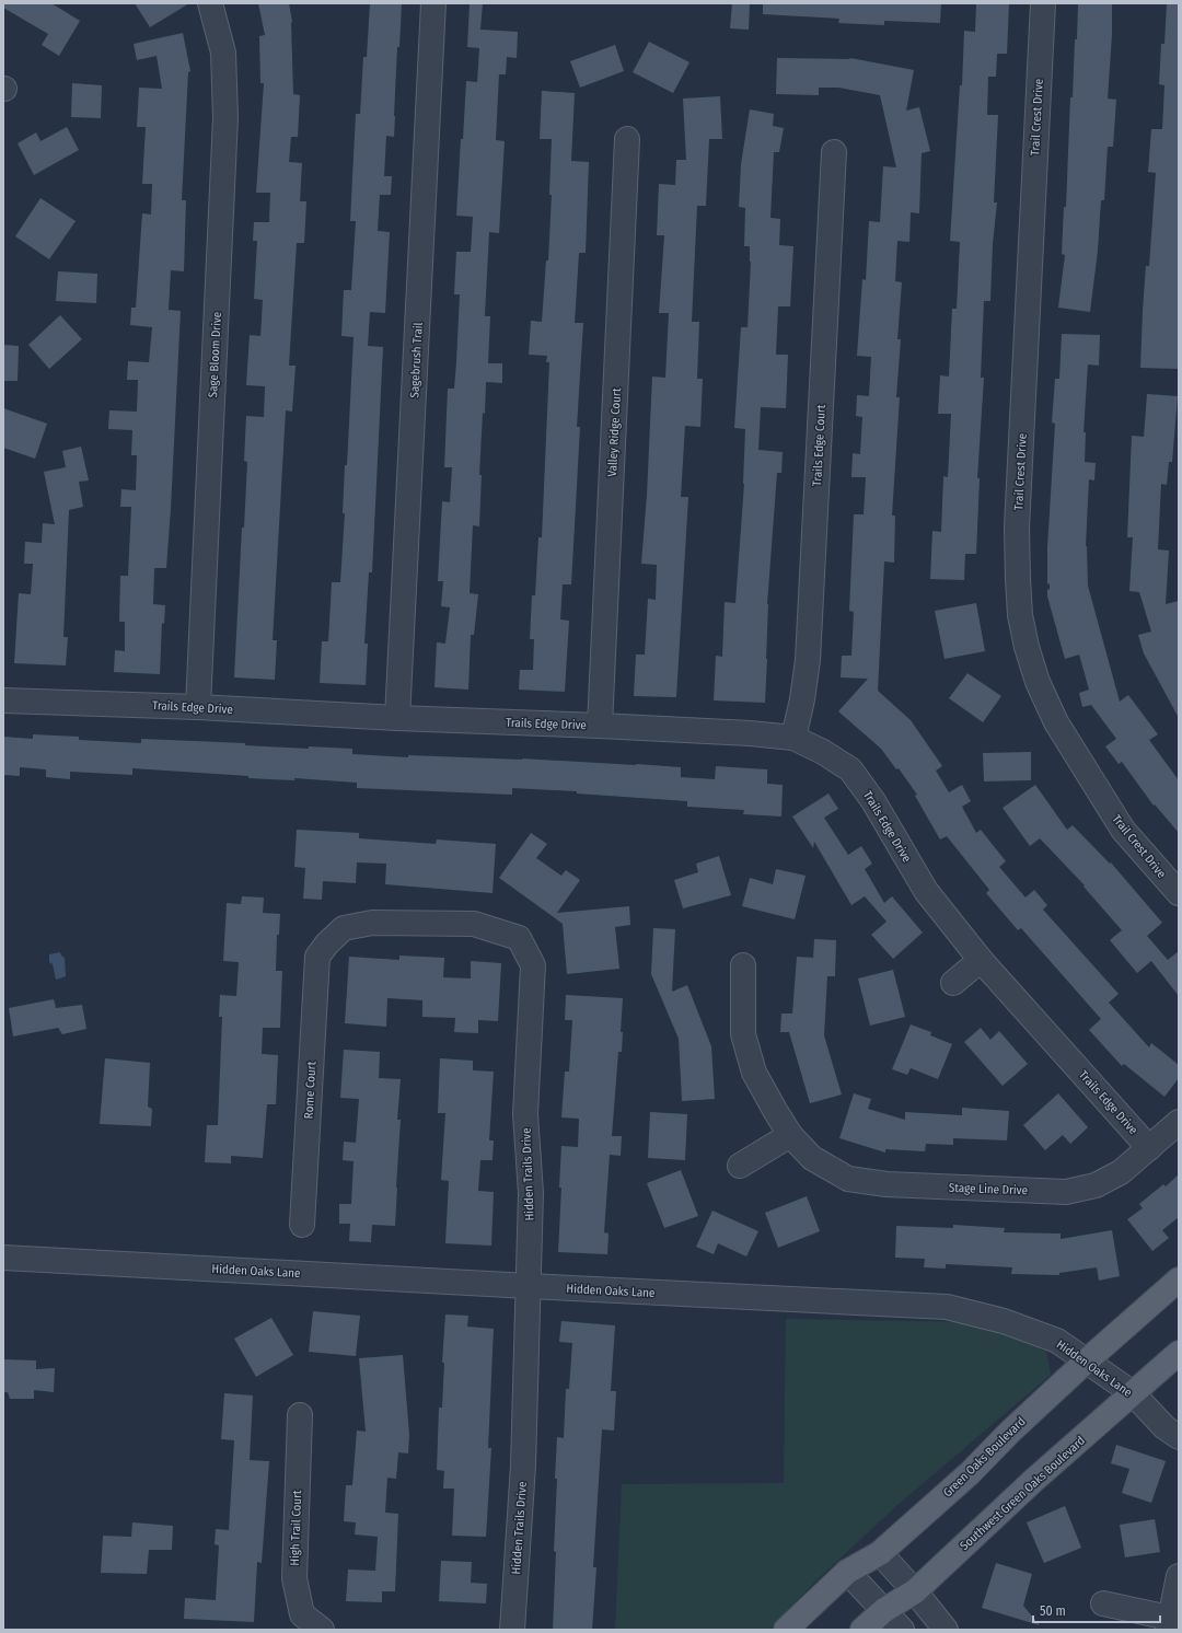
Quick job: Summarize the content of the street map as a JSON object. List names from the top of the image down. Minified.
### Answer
{"streets":{"main road":["Green Oaks Boulevard","Southwest Green Oaks Boulevard"],"street":["Trail Crest Drive","Sage Bloom Drive","Sagebrush Trail","Valley Ridge Court","Trails Edge Court","Trails Edge Drive","Rome Court","Hidden Trails Drive","Stage Line Drive","Hidden Oaks Lane","High Trail Court"]},"crossings":[["Sage Bloom Drive","Trails Edge Drive"],["Sagebrush Trail","Trails Edge Drive"],["Valley Ridge Court","Trails Edge Drive"],["Trails Edge Court","Trails Edge Drive"],["Trails Edge Drive","Stage Line Drive"],["Rome Court","Hidden Trails Drive"],["Hidden Trails Drive","Hidden Oaks Lane"],["Hidden Oaks Lane","Green Oaks Boulevard"],["Hidden Oaks Lane","Southwest Green Oaks Boulevard"]],"scale_bar":"50 m"}
